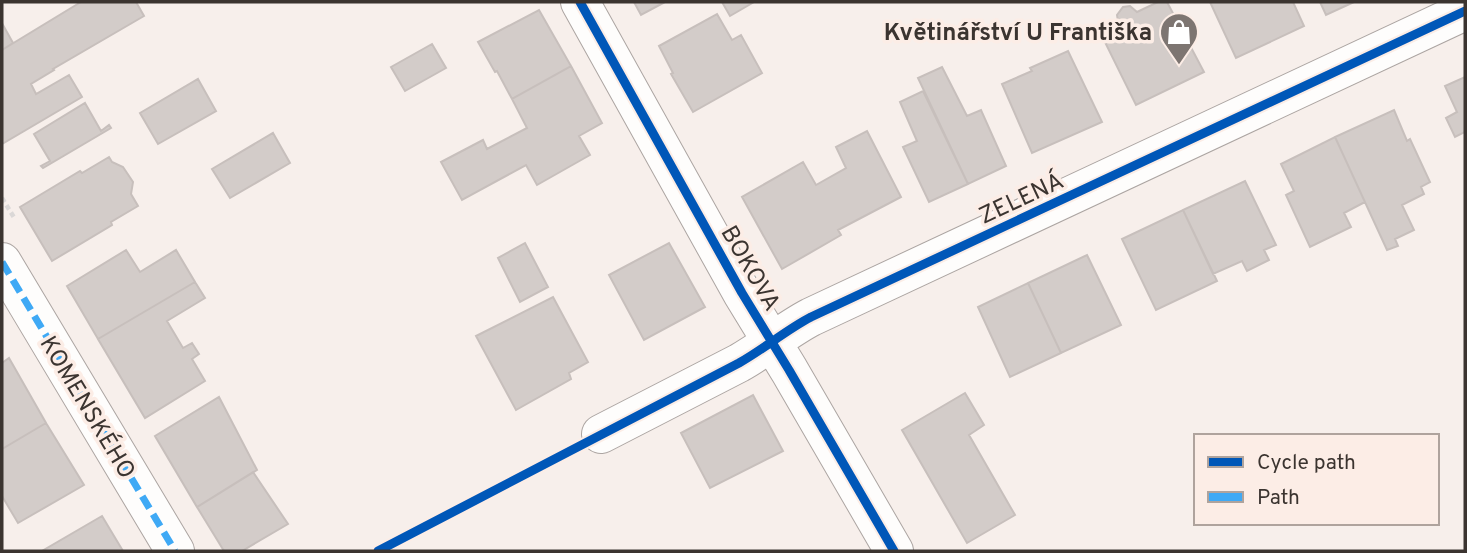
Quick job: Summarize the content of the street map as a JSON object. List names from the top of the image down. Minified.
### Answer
{"streets":{"street":["ZELENÁ","BOKOVA","KOMENSKÉHO"]},"crossings":[["ZELENÁ","BOKOVA"]],"places":{"shop":["Květinářství U Františka"]},"legend":["Cycle path","Path"]}
